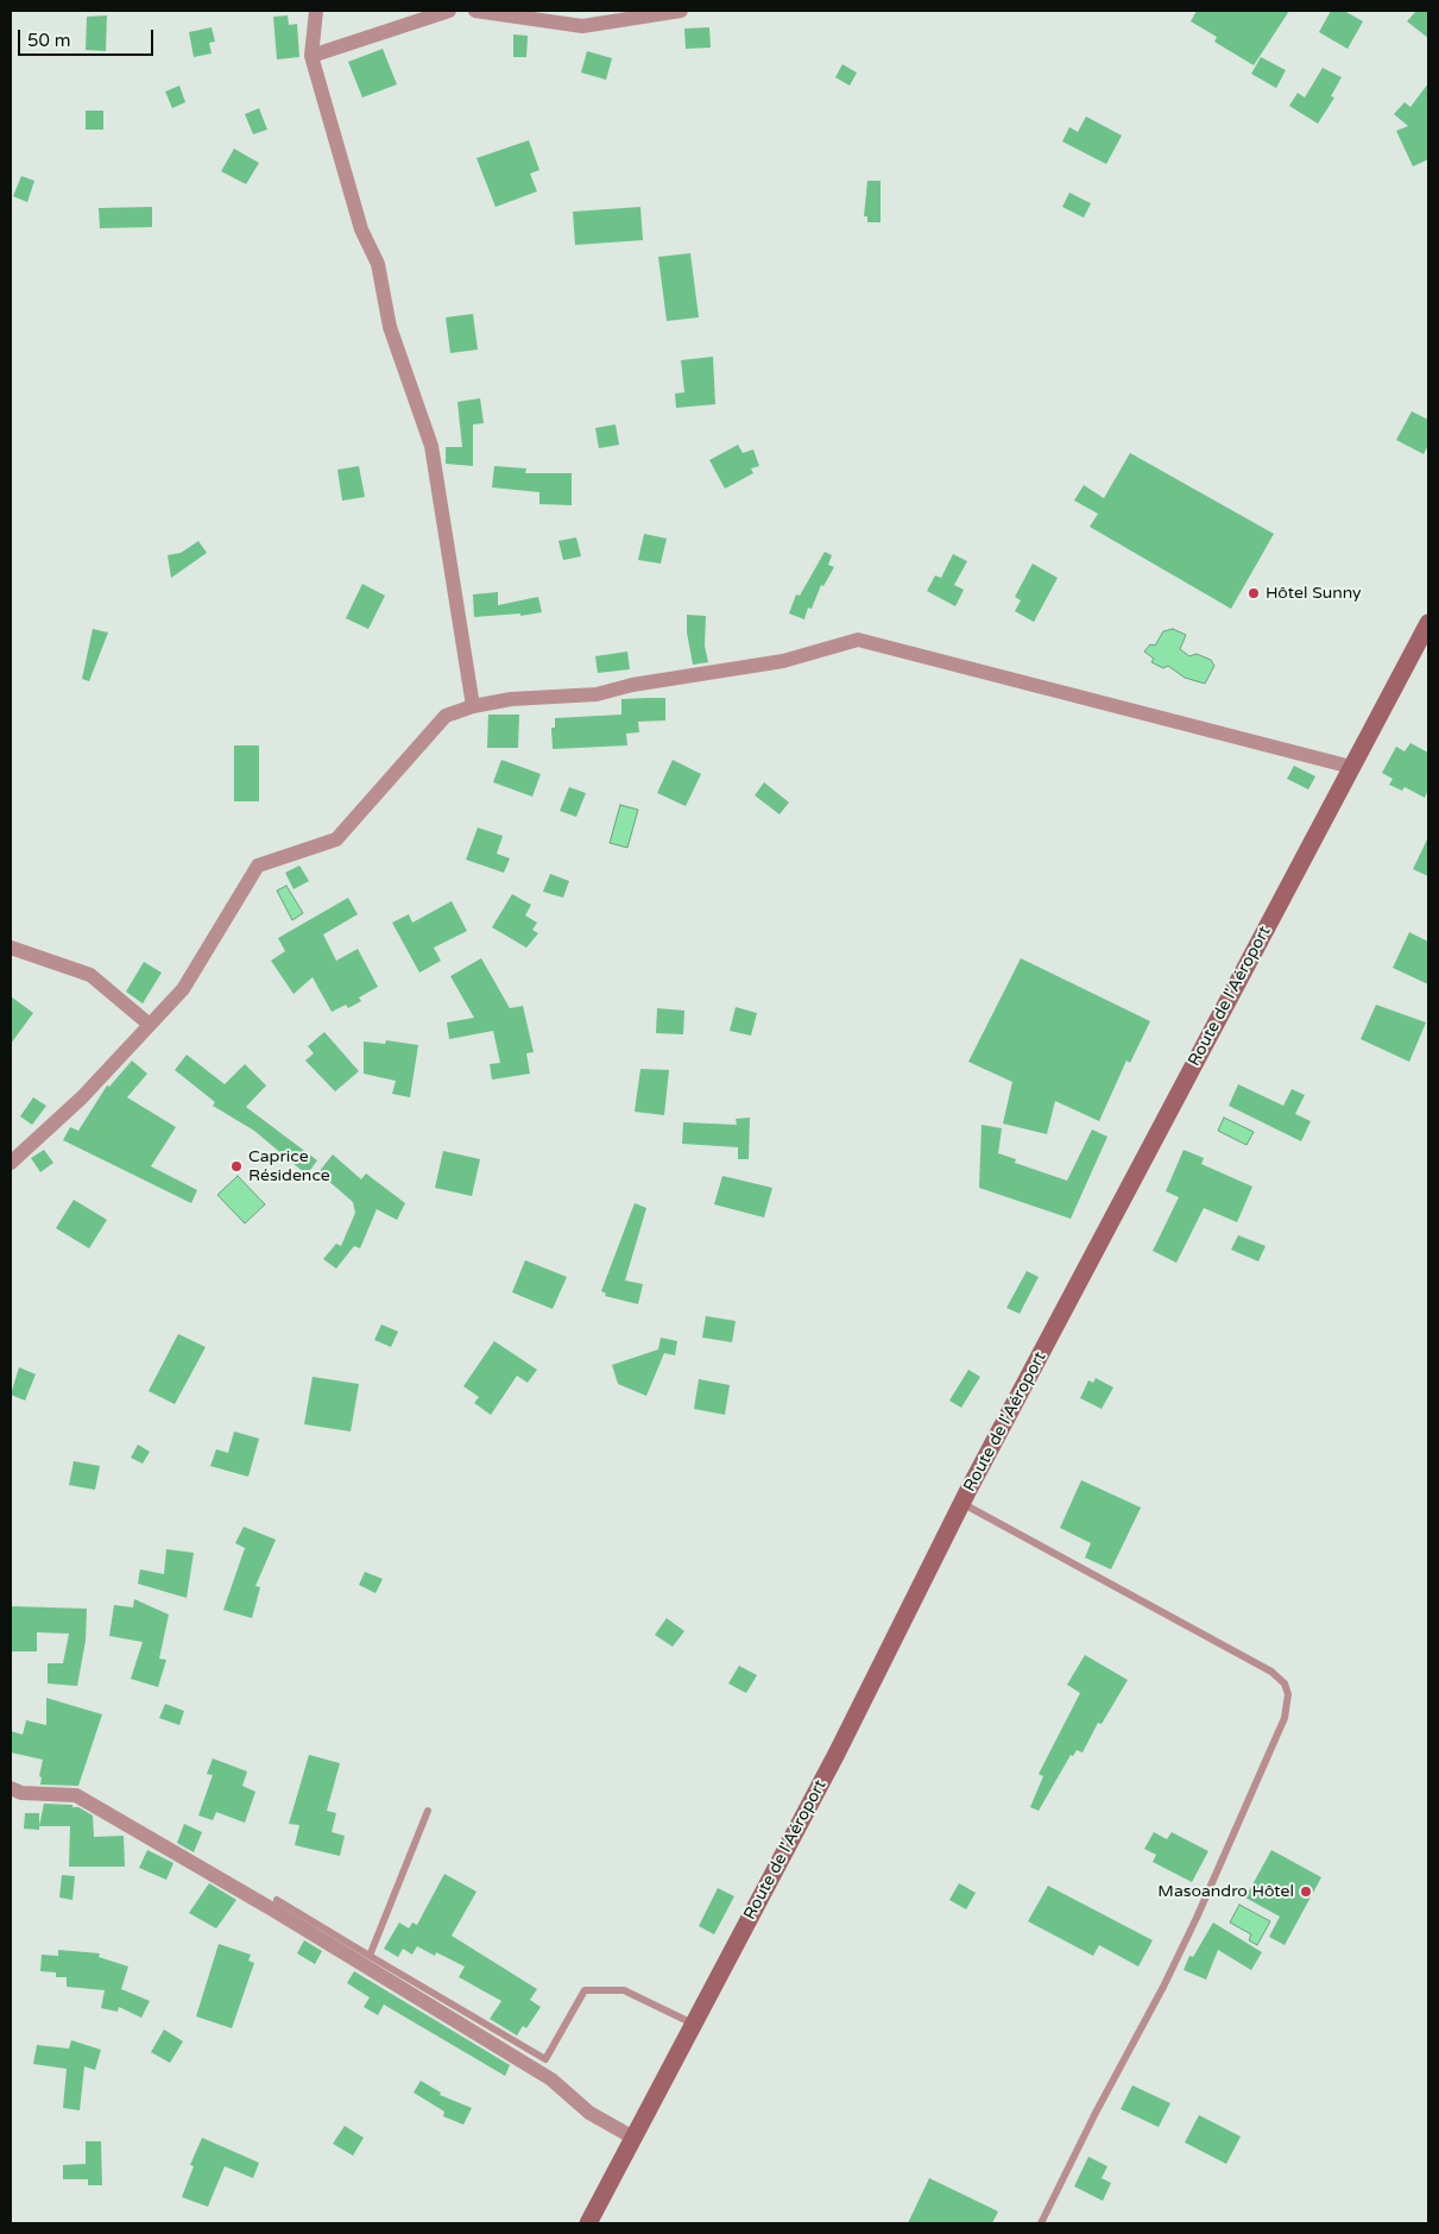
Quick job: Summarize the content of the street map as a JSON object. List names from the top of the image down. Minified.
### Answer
{"streets":{"main road":["Route de l'Aéroport"]},"places":["Hôtel Sunny","Caprice Résidence","Masoandro Hôtel"],"scale_bar":"50 m"}
